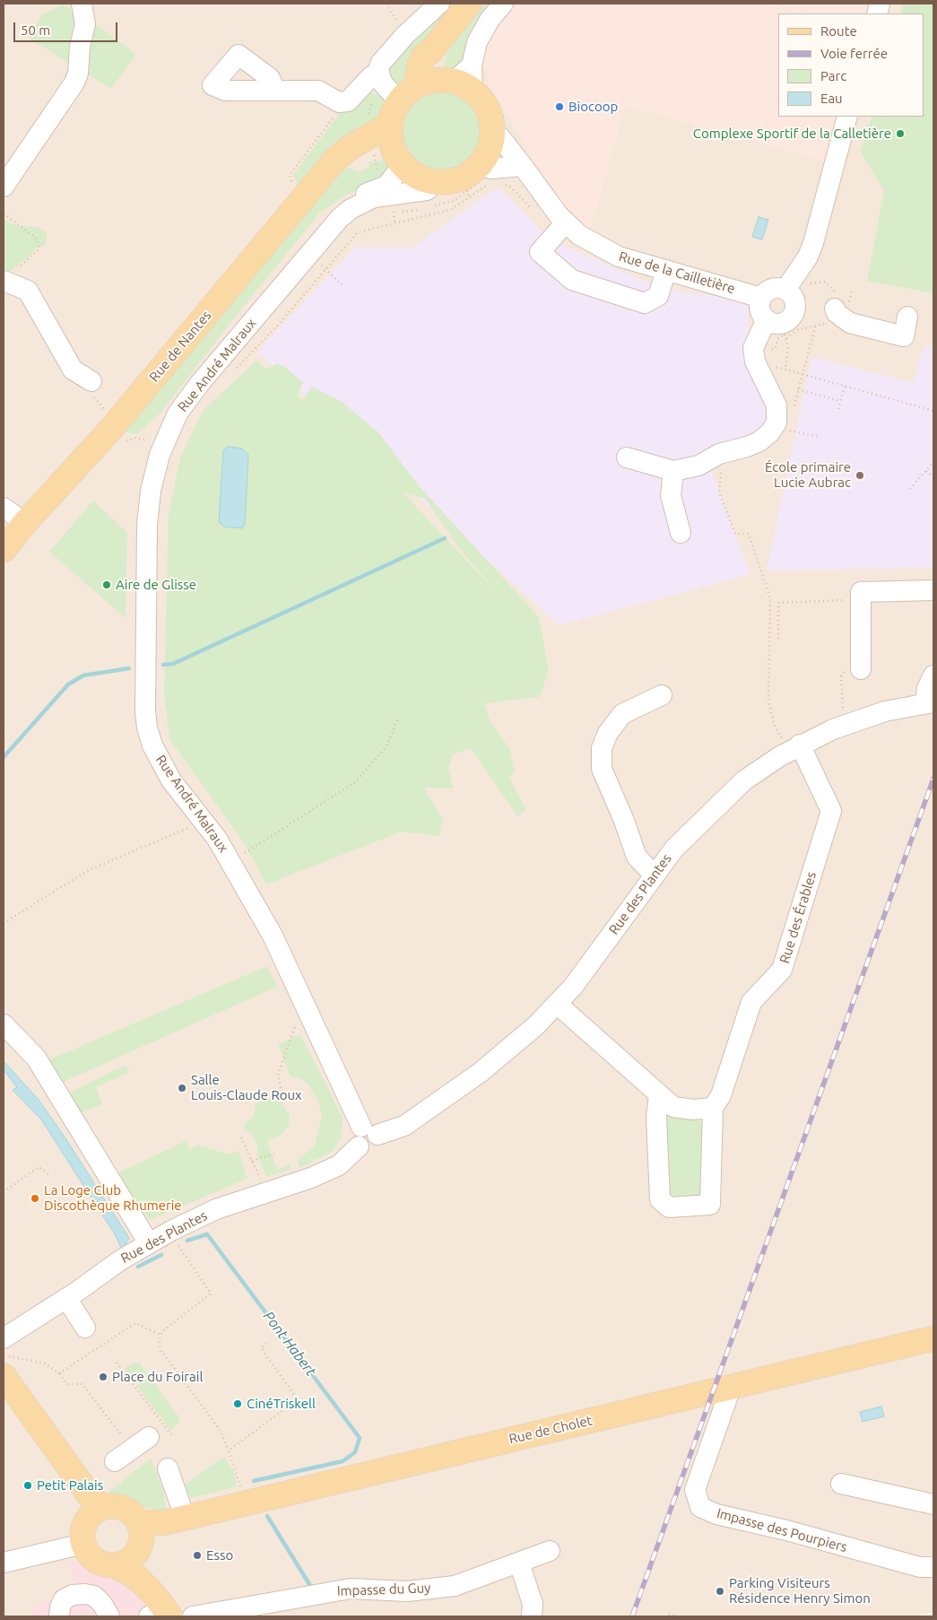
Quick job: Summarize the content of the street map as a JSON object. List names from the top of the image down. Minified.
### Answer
{"streets":{"main road":["Rue de Nantes","Rue de Cholet"],"street":["Rue de la Cailletière","Rue André Malraux","Rue des Plantes","Rue des Érables","Impasse des Pourpiers","Impasse du Guy"]},"crossings":[["Rue de la Cailletière","Rue de Nantes"],["Rue de la Cailletière","Rue André Malraux"],["Rue de Nantes","Rue André Malraux"],["Rue André Malraux","Rue des Plantes"],["Rue des Plantes","Rue des Érables"],["Rue de Cholet","Impasse des Pourpiers"]],"water":["Pont Habert"],"places":["Biocoop","Complexe Sportif de la Calletière","École primaire Lucie Aubrac","Aire de Glisse","Salle Louis-Claude Roux","La Loge Club Discothèque Rhumerie","Place du Foirail","CinéTriskell","Petit Palais","Esso","Parking Visiteurs Résidence Henry Simon"],"legend":["Route","Voie ferrée","Parc","Eau"],"scale_bar":"50 m"}
